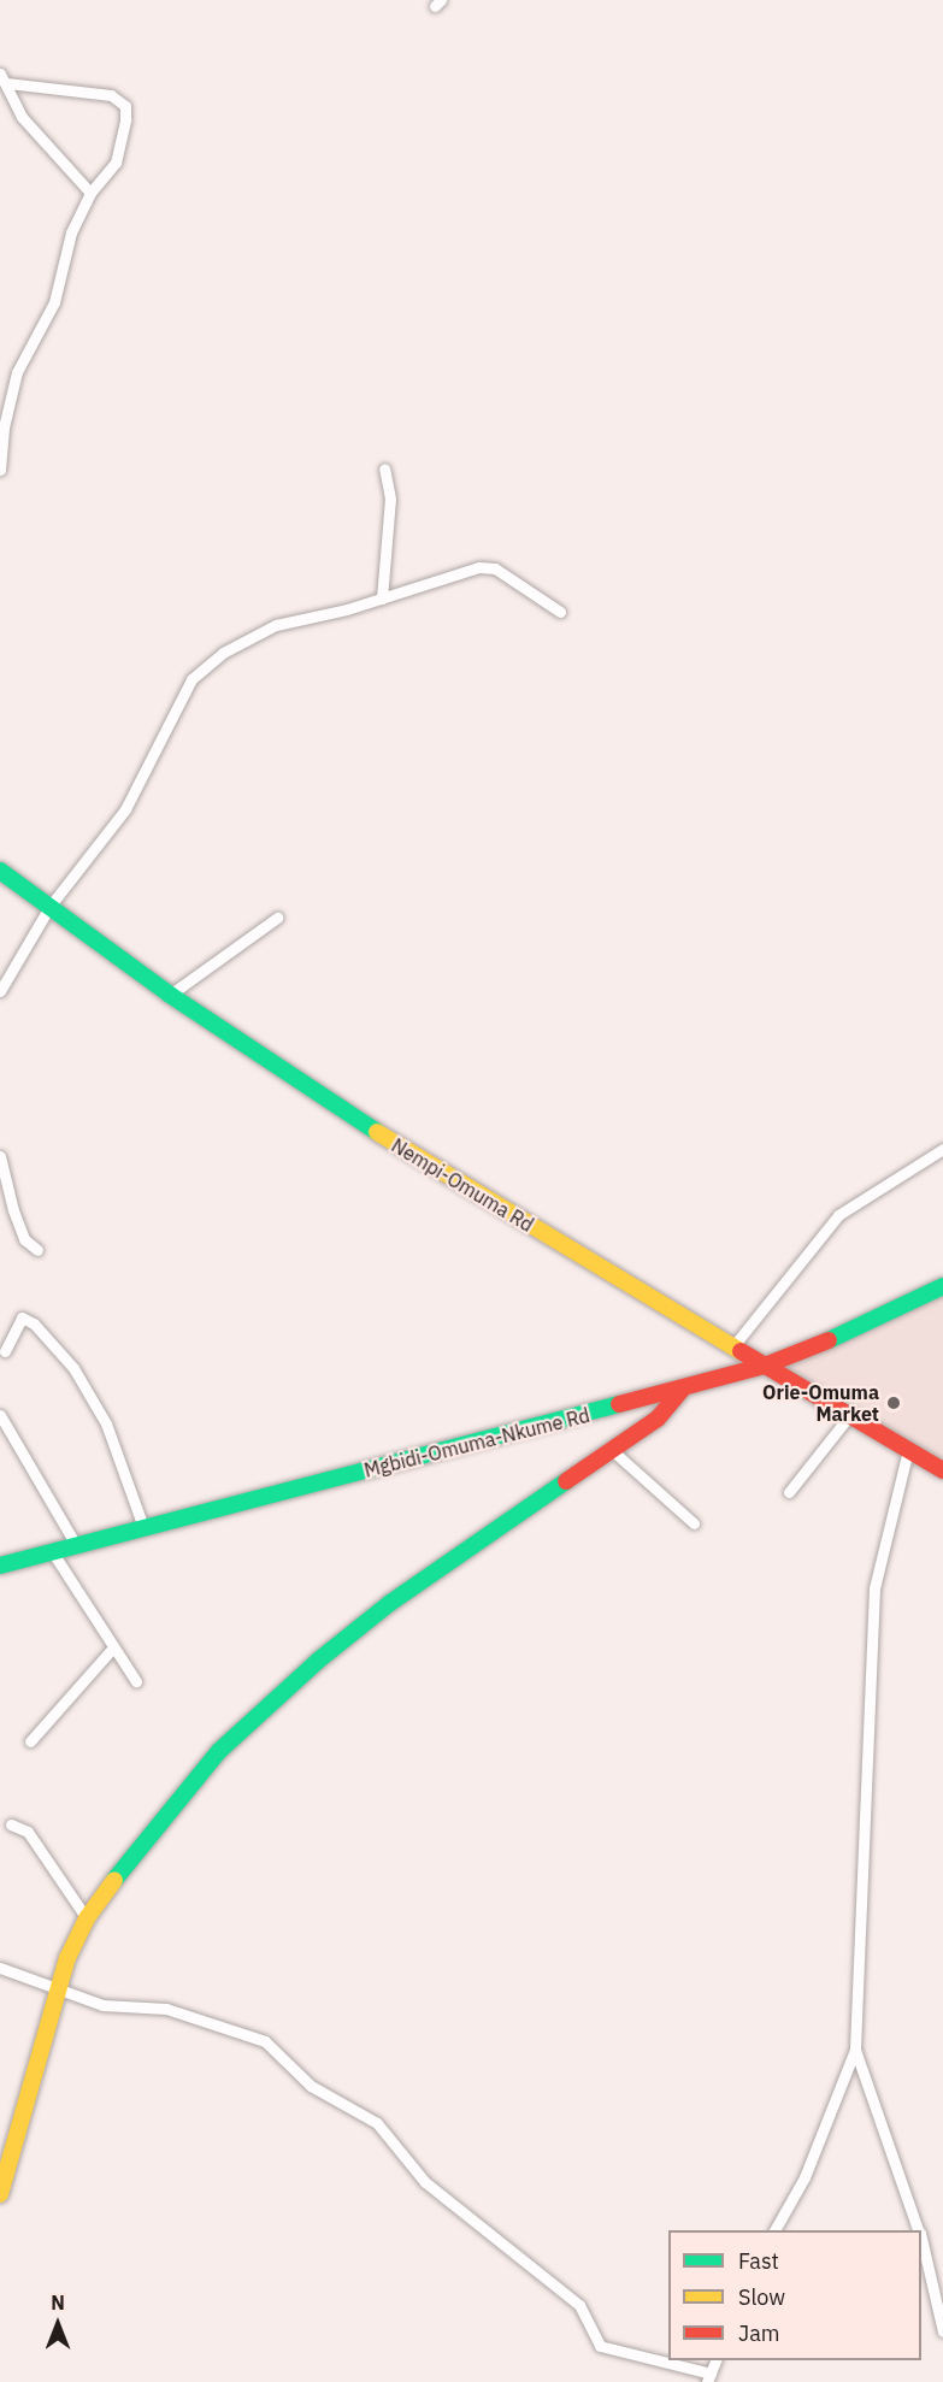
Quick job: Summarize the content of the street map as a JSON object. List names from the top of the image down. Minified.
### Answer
{"streets":{"street":["Nempi-Omuma Rd","Mgbidi-Omuma-Nkume Rd"]},"crossings":[["Nempi-Omuma Rd","Mgbidi-Omuma-Nkume Rd"]],"places":["Orie-Omuma Market"],"legend":["Fast","Slow","Jam"],"north":"top"}
